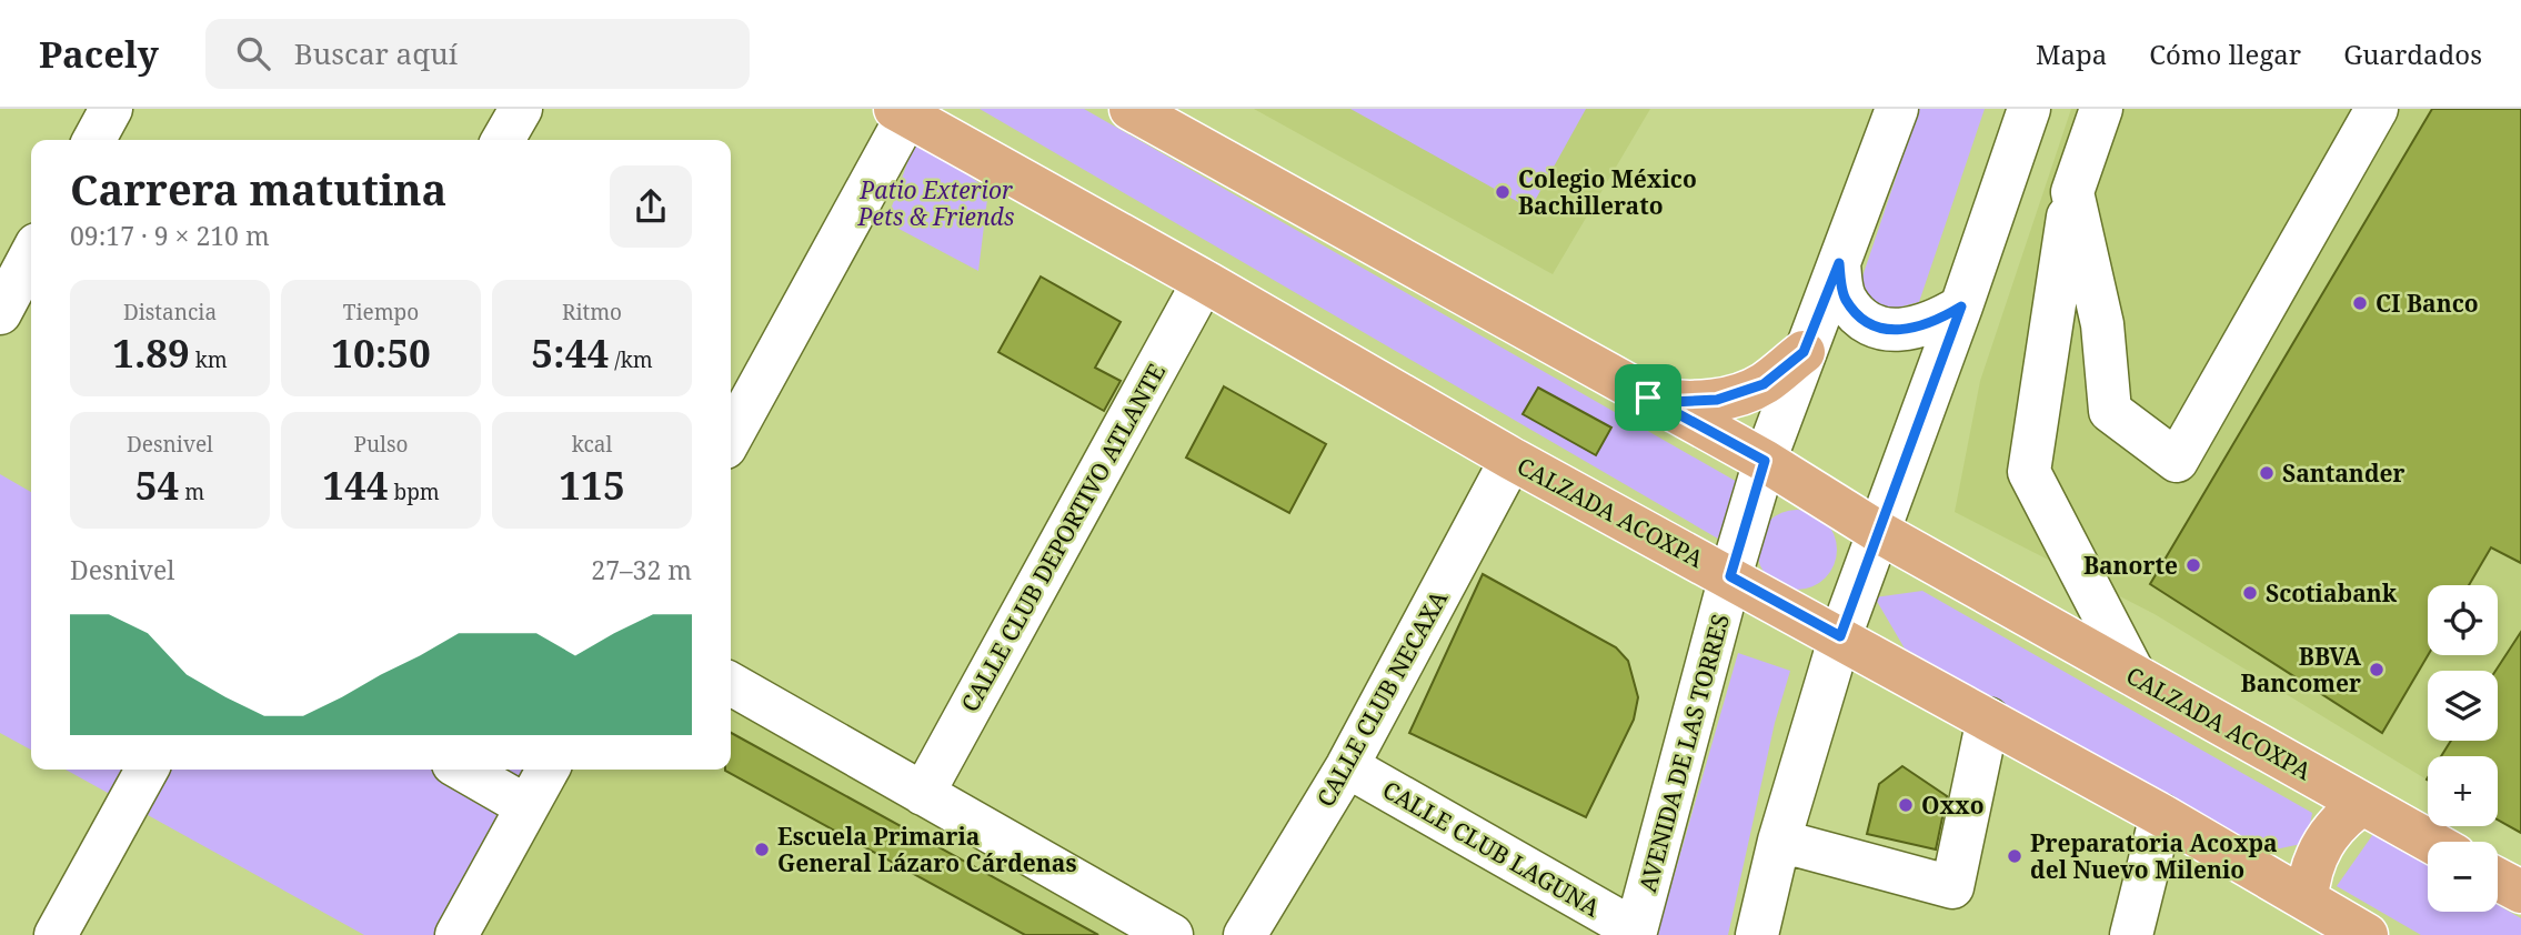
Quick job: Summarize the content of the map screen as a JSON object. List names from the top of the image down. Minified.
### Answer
{"streets":{"main road":["CALZADA ACOXPA"],"street":["CALLE CLUB DEPORTIVO ATLANTE","CALLE CLUB NECAXA","AVENIDA DE LAS TORRES","CALLE CLUB LAGUNA"]},"crossings":[["CALZADA ACOXPA","CALLE CLUB DEPORTIVO ATLANTE"],["CALZADA ACOXPA","CALLE CLUB NECAXA"],["CALZADA ACOXPA","AVENIDA DE LAS TORRES"],["CALLE CLUB NECAXA","CALLE CLUB LAGUNA"],["AVENIDA DE LAS TORRES","CALLE CLUB LAGUNA"]],"parks":["Patio Exterior Pets & Friends"],"places":["Colegio México Bachillerato","CI Banco","Santander","Banorte","Scotiabank","BBVA Bancomer","Oxxo","Escuela Primaria General Lázaro Cárdenas","Preparatoria Acoxpa del Nuevo Milenio"],"page":{"header":"Pacely","search":"Buscar aquí","nav":["Mapa","Cómo llegar","Guardados"],"heading":["Carrera matutina","09:17 · 9 × 210 m"],"stats":[["Distancia","1.89 km"],["Tiempo","10:50"],["Ritmo","5:44 /km"],["Desnivel","54 m"],["Pulso","144 bpm"],["kcal","115"]],"chart":["Desnivel","27–32 m"],"map_buttons":["+","−"]}}
